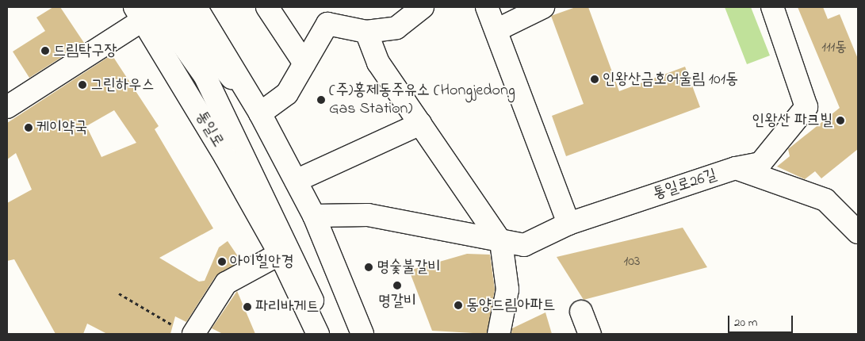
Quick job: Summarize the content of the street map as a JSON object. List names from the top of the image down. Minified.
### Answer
{"streets":{"street":["통일로","통일로26길"]},"places":["드림탁구장","인왕산금호어울림 101동","그린하우스","(주)홍제동주유소 (Hongjedong Gas Station)","인왕산 파크빌","케이약국","아이힐안경","명숯불갈비","명갈비","동양드림아파트","파리바게트"],"house_numbers":["111동","103"],"scale_bar":"20 m"}
